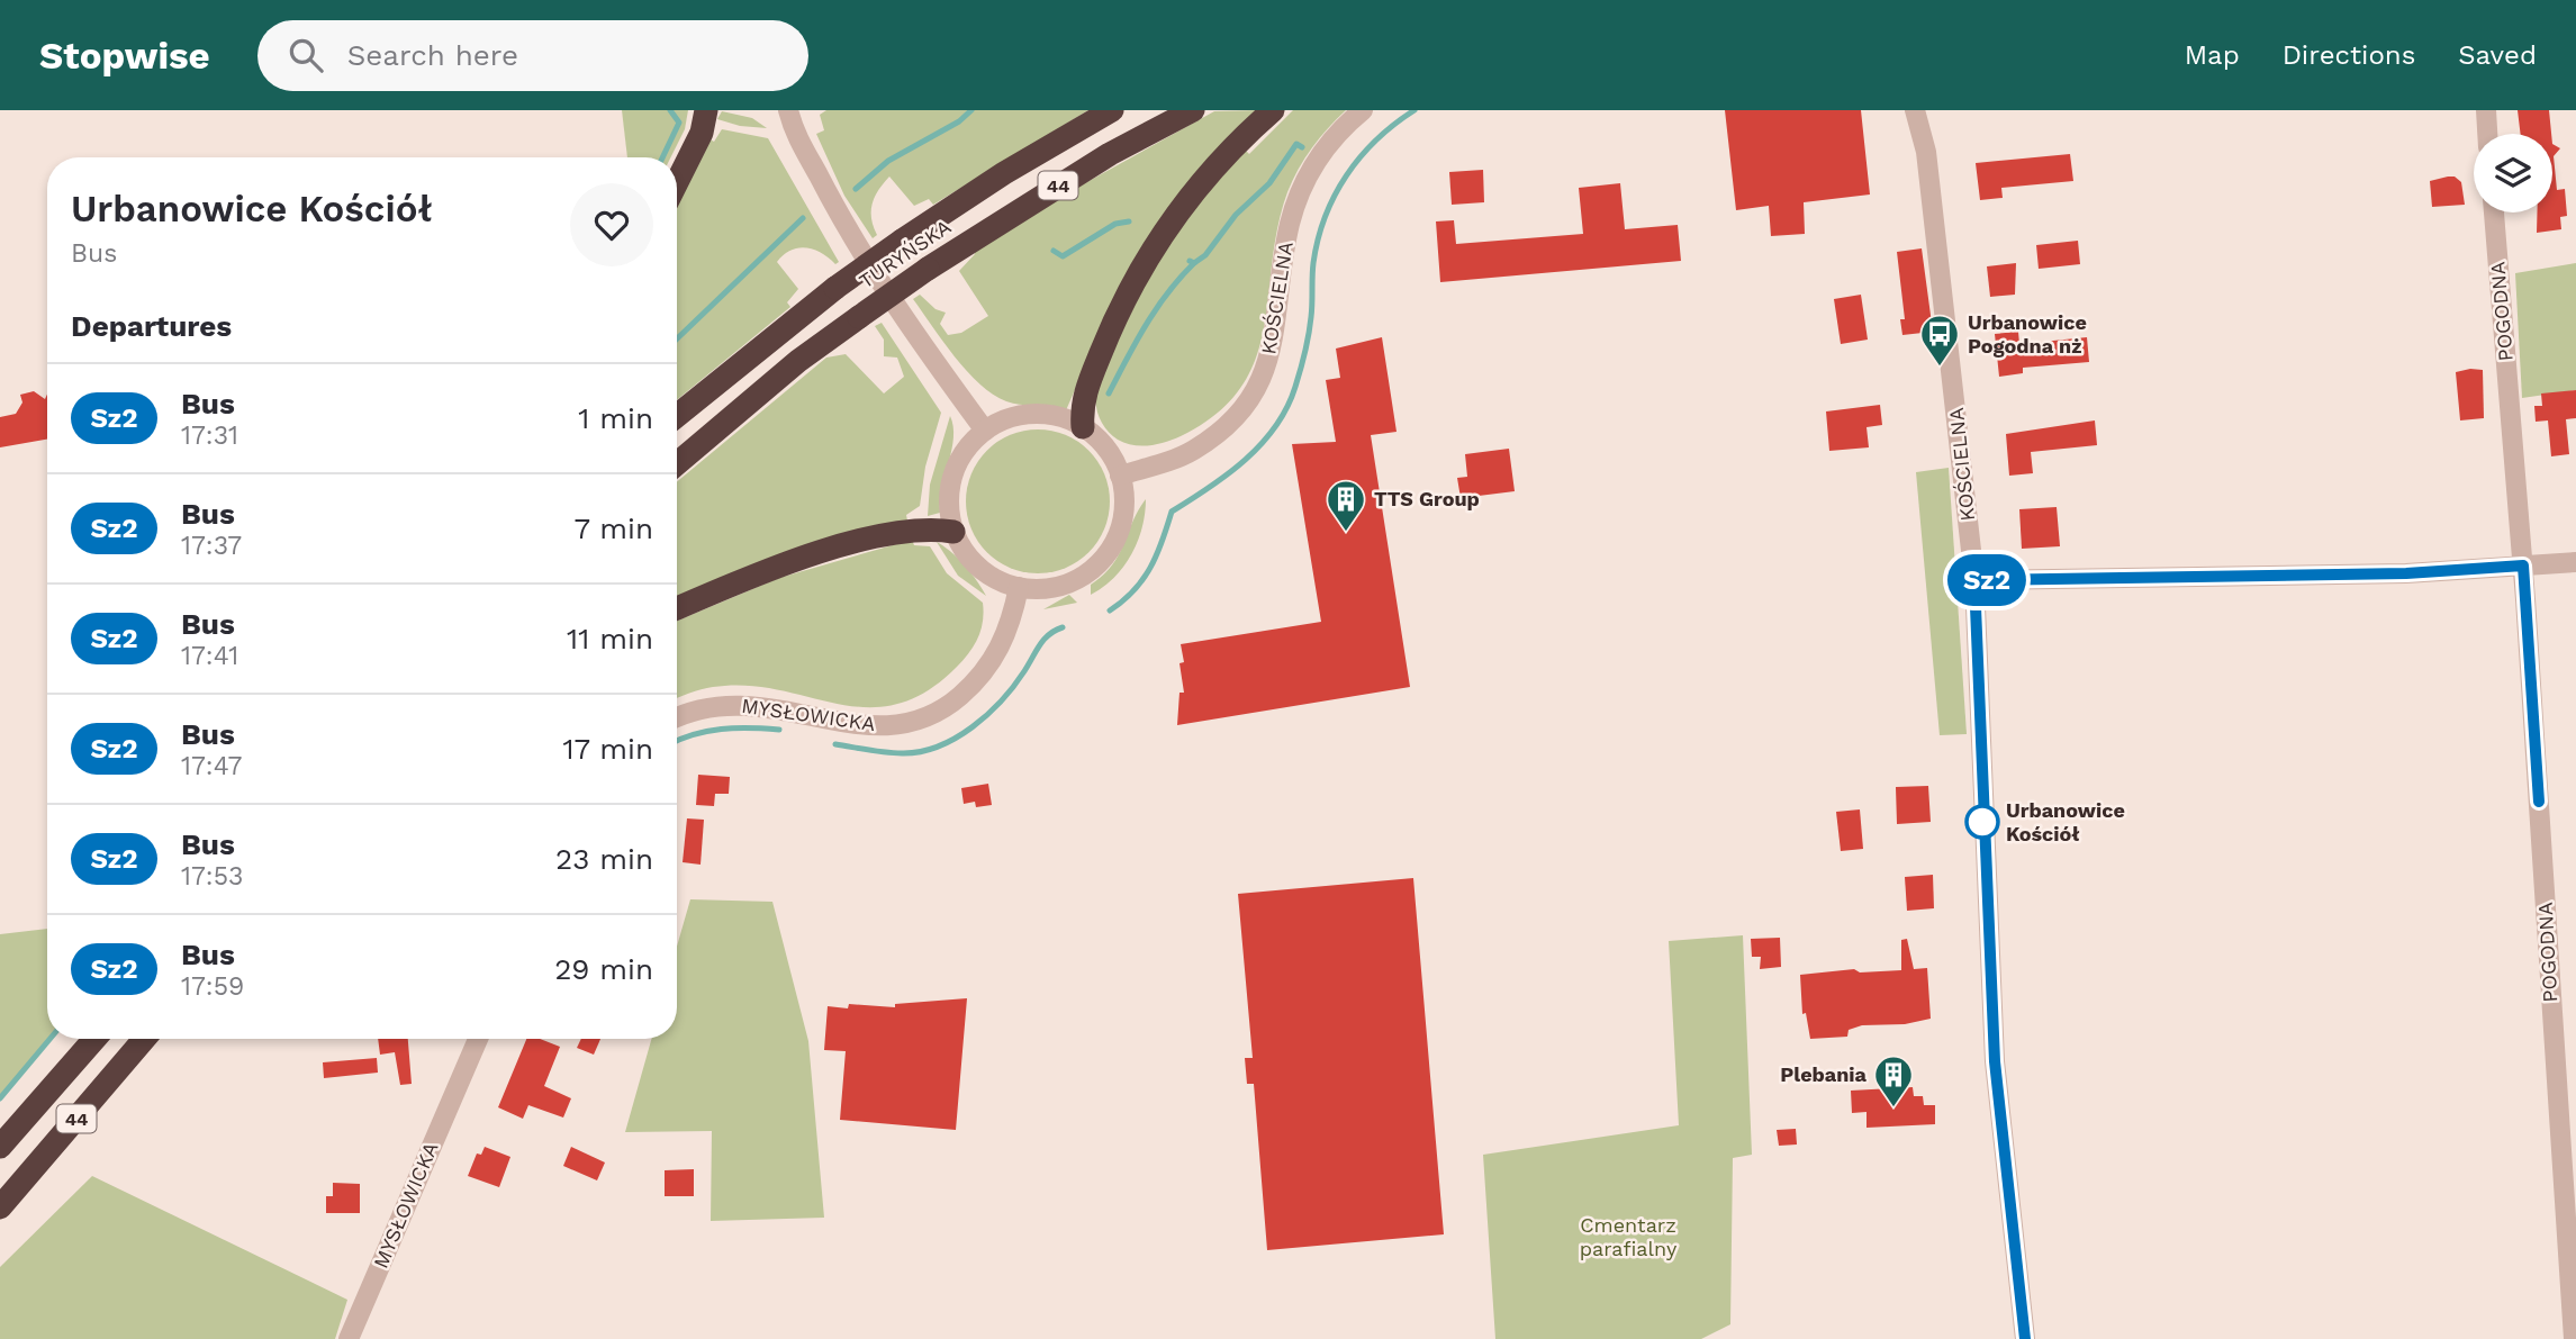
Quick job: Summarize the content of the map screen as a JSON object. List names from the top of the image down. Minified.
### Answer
{"streets":{"highway":["44","TURYŃSKA"],"street":["KOŚCIELNA","POGODNA","MYSŁOWICKA"]},"crossings":[["KOŚCIELNA","MYSŁOWICKA"]],"parks":["Cmentarz parafialny"],"places":{"bus stop":["Urbanowice Pogodna nż"],"building":["TTS Group","Plebania"],"other":["Urbanowice Kościół"]},"lines":["bus line Sz2"],"page":{"header":"Stopwise","search":"Search here","nav":["Map","Directions","Saved"],"on_map":"Sz2","heading":[["Urbanowice Kościół","Bus"],"Departures"],"list":[{"mark":"Sz2","name":"Bus","note":"17:31","value":"1 min"},{"mark":"Sz2","name":"Bus","note":"17:37","value":"7 min"},{"mark":"Sz2","name":"Bus","note":"17:41","value":"11 min"},{"mark":"Sz2","name":"Bus","note":"17:47","value":"17 min"},{"mark":"Sz2","name":"Bus","note":"17:53","value":"23 min"},{"mark":"Sz2","name":"Bus","note":"17:59","value":"29 min"}]}}
